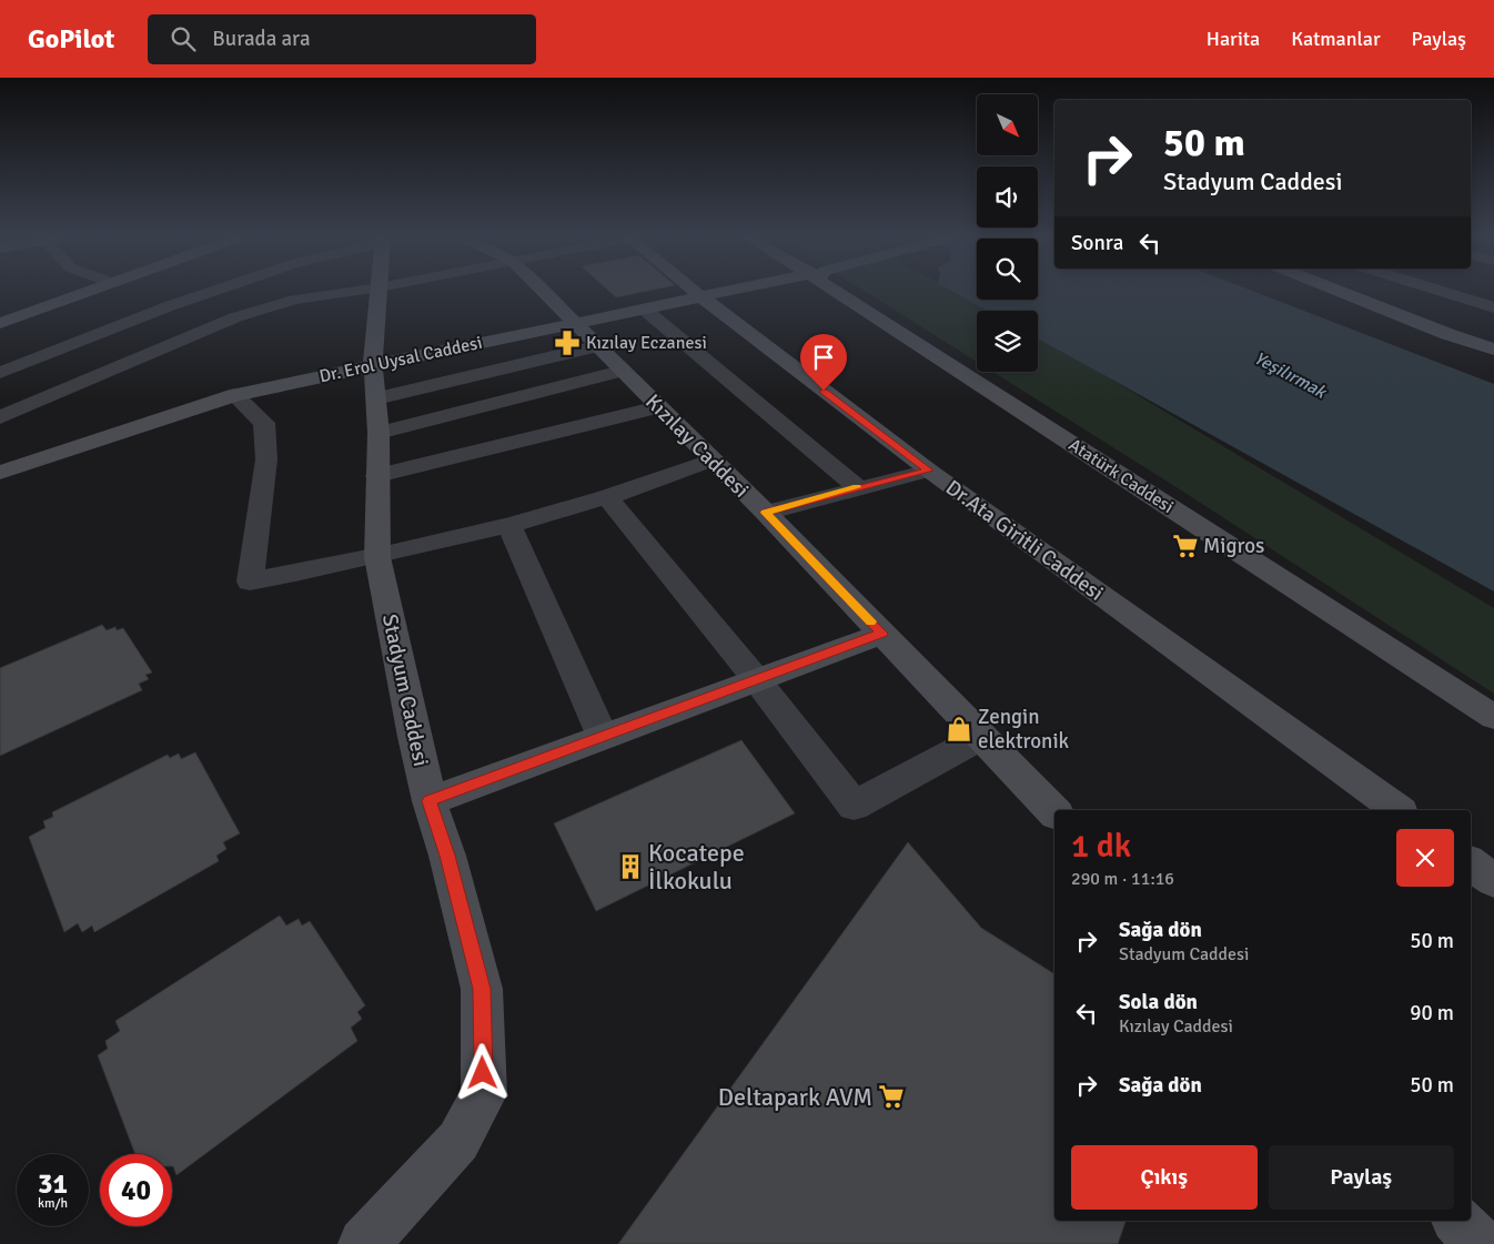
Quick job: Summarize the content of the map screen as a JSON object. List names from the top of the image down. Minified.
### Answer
{"streets":{"street":["Dr. Erol Uysal Caddesi","Kızılay Caddesi","Atatürk Caddesi","Dr.Ata Giritli Caddesi","Stadyum Caddesi"]},"crossings":[["Dr. Erol Uysal Caddesi","Kızılay Caddesi"],["Dr. Erol Uysal Caddesi","Dr.Ata Giritli Caddesi"],["Dr. Erol Uysal Caddesi","Stadyum Caddesi"]],"water":["Yeşilırmak"],"places":{"pharmacy":["Kızılay Eczanesi"],"supermarket":["Migros","Deltapark AVM"],"shop":["Zengin elektronik"],"building":["Kocatepe İlkokulu"]},"north":"bottom right","page":{"header":"GoPilot","search":"Burada ara","nav":["Harita","Katmanlar","Paylaş"],"turn":["50 m","Stadyum Caddesi"],"then":"Sonra","heading":["1 dk","290 m · 11:16"],"list":[{"name":"Sağa dön","note":"Stadyum Caddesi","value":"50 m"},{"name":"Sola dön","note":"Kızılay Caddesi","value":"90 m"},{"name":"Sağa dön","value":"50 m"}],"buttons":["Çıkış","Paylaş"],"speed":"31 km/h","limit":"40"}}
